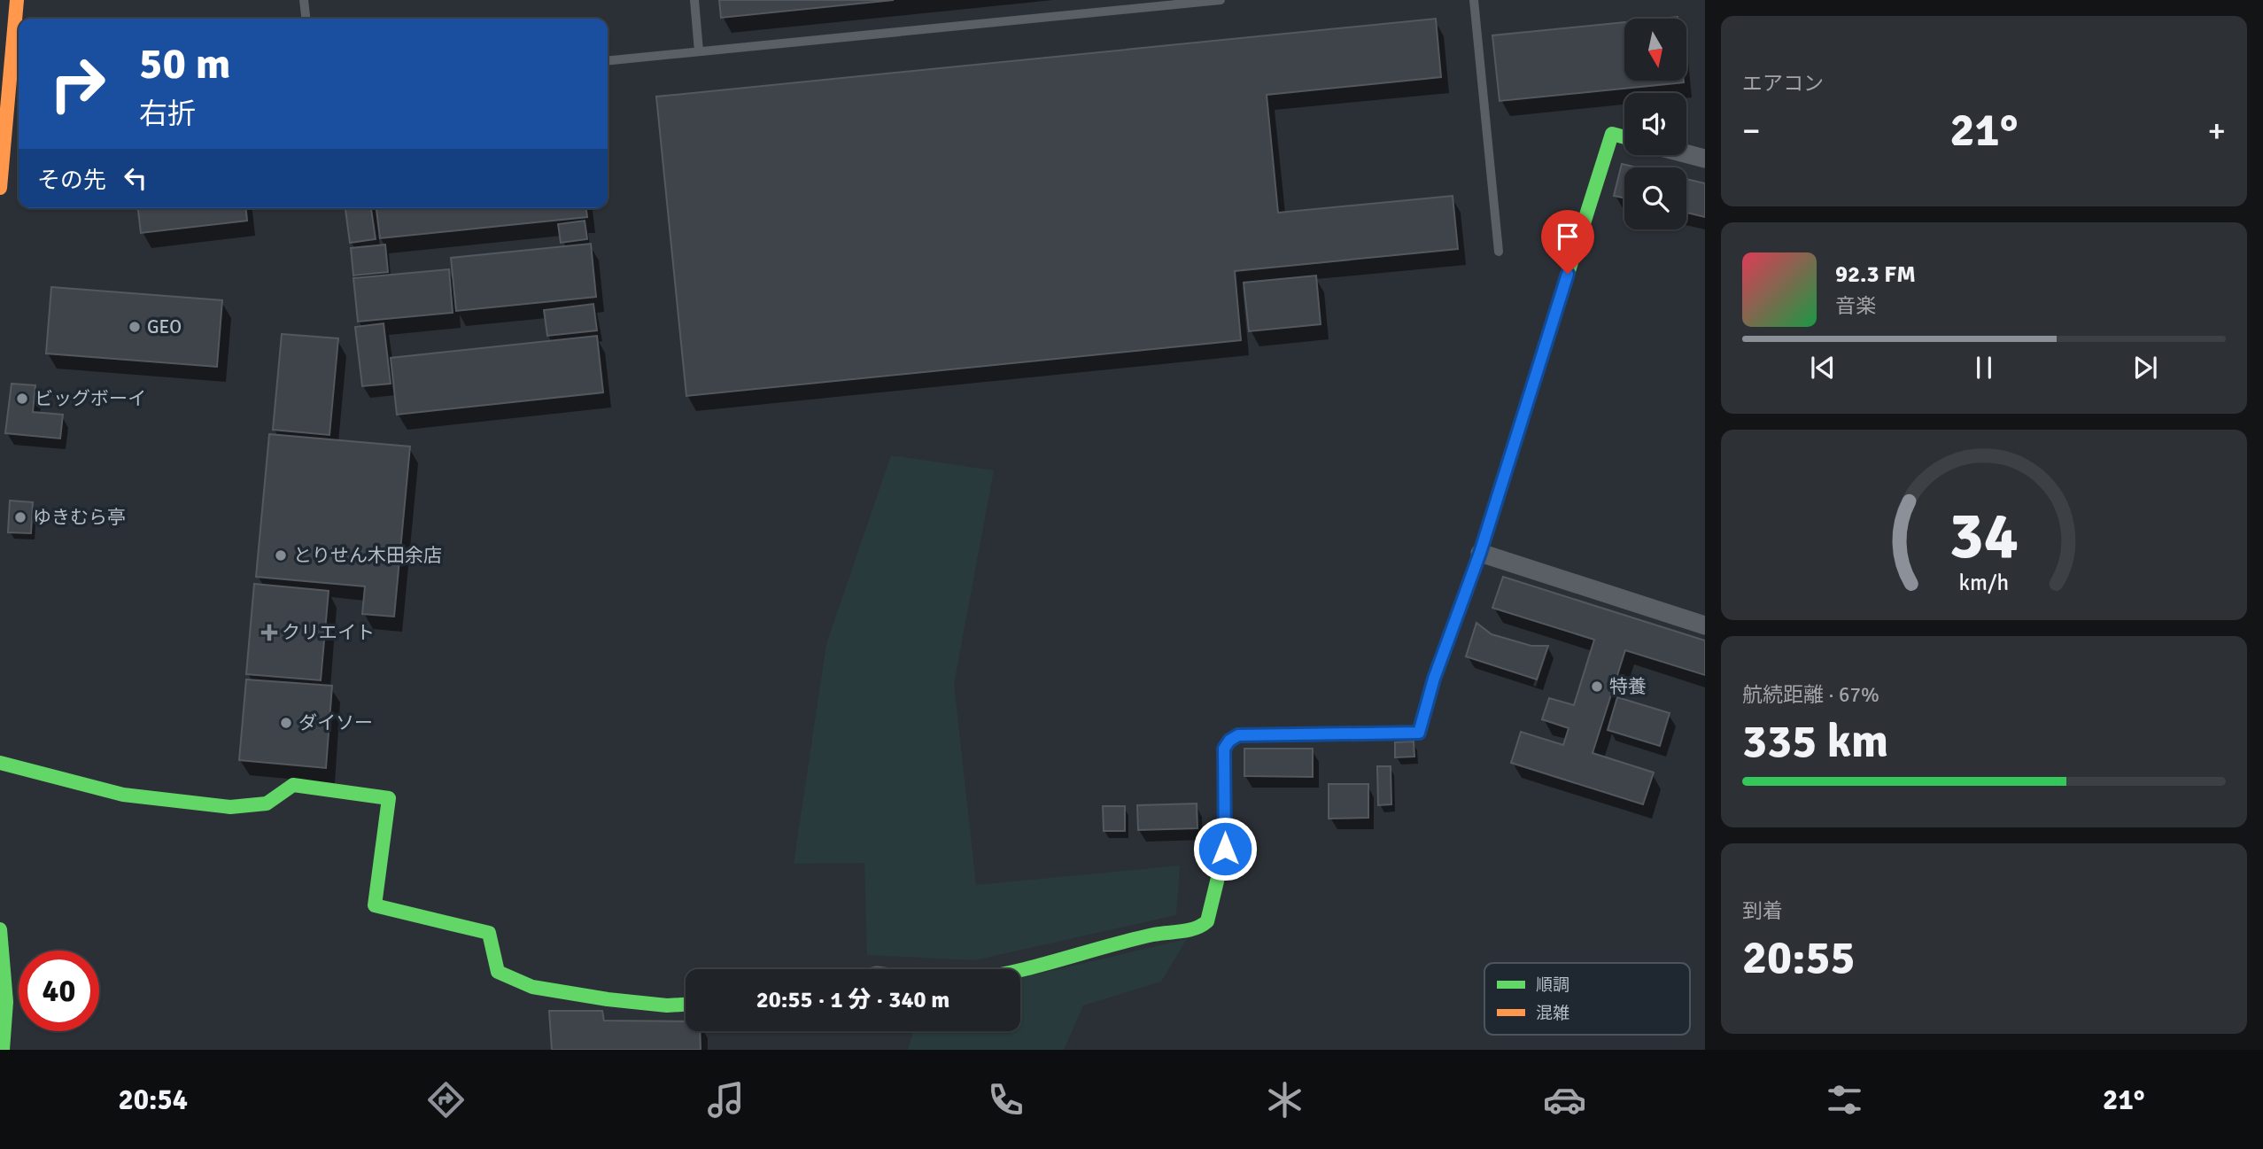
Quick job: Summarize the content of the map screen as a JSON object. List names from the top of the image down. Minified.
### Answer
{"places":{"other":["GEO","ビッグボーイ","ゆきむら亭","とりせん木田余店","特養","ダイソー"],"health":["クリエイト"]},"legend":["順調","混雑"],"north":"bottom","page":{"tile":["エアコン",["航続距離 · 67%","335 km"],["到着","20:55"]],"turn":["50 m","右折"],"heat":["−","21°","+"],"then":"その先","song":["92.3 FM","音楽"],"limit":"40","trip":"20:55 · 1 分 · 340 m","tabs":["20:54","21°"],"gauge":["34","km/h"]}}
